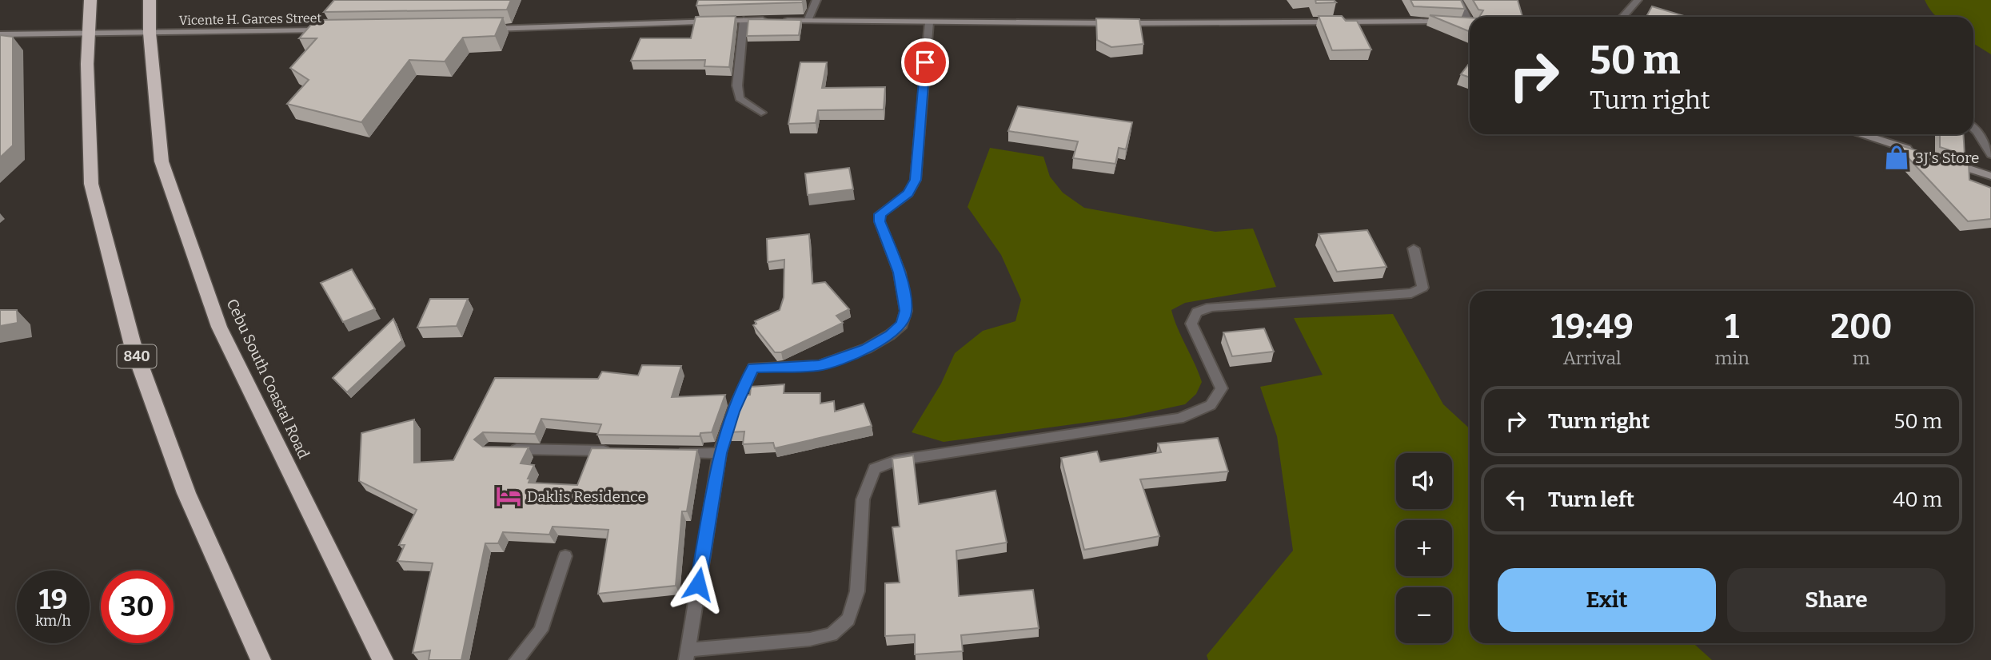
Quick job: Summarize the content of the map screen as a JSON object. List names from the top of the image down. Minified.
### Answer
{"streets":{"highway":["840","Cebu South Coastal Road"],"street":["Vicente H. Garces Street"]},"crossings":[["Vicente H. Garces Street","840"],["Vicente H. Garces Street","Cebu South Coastal Road"]],"places":{"shop":["3J's Store"],"hotel":["Daklis Residence"]},"page":{"turn":["50 m","Turn right"],"eta":["19:49","Arrival","1","min","200","m"],"list":[{"name":"Turn right","value":"50 m"},{"name":"Turn left","value":"40 m"}],"map_buttons":["+","−"],"buttons":["Exit","Share"],"speed":"19 km/h","limit":"30"}}
